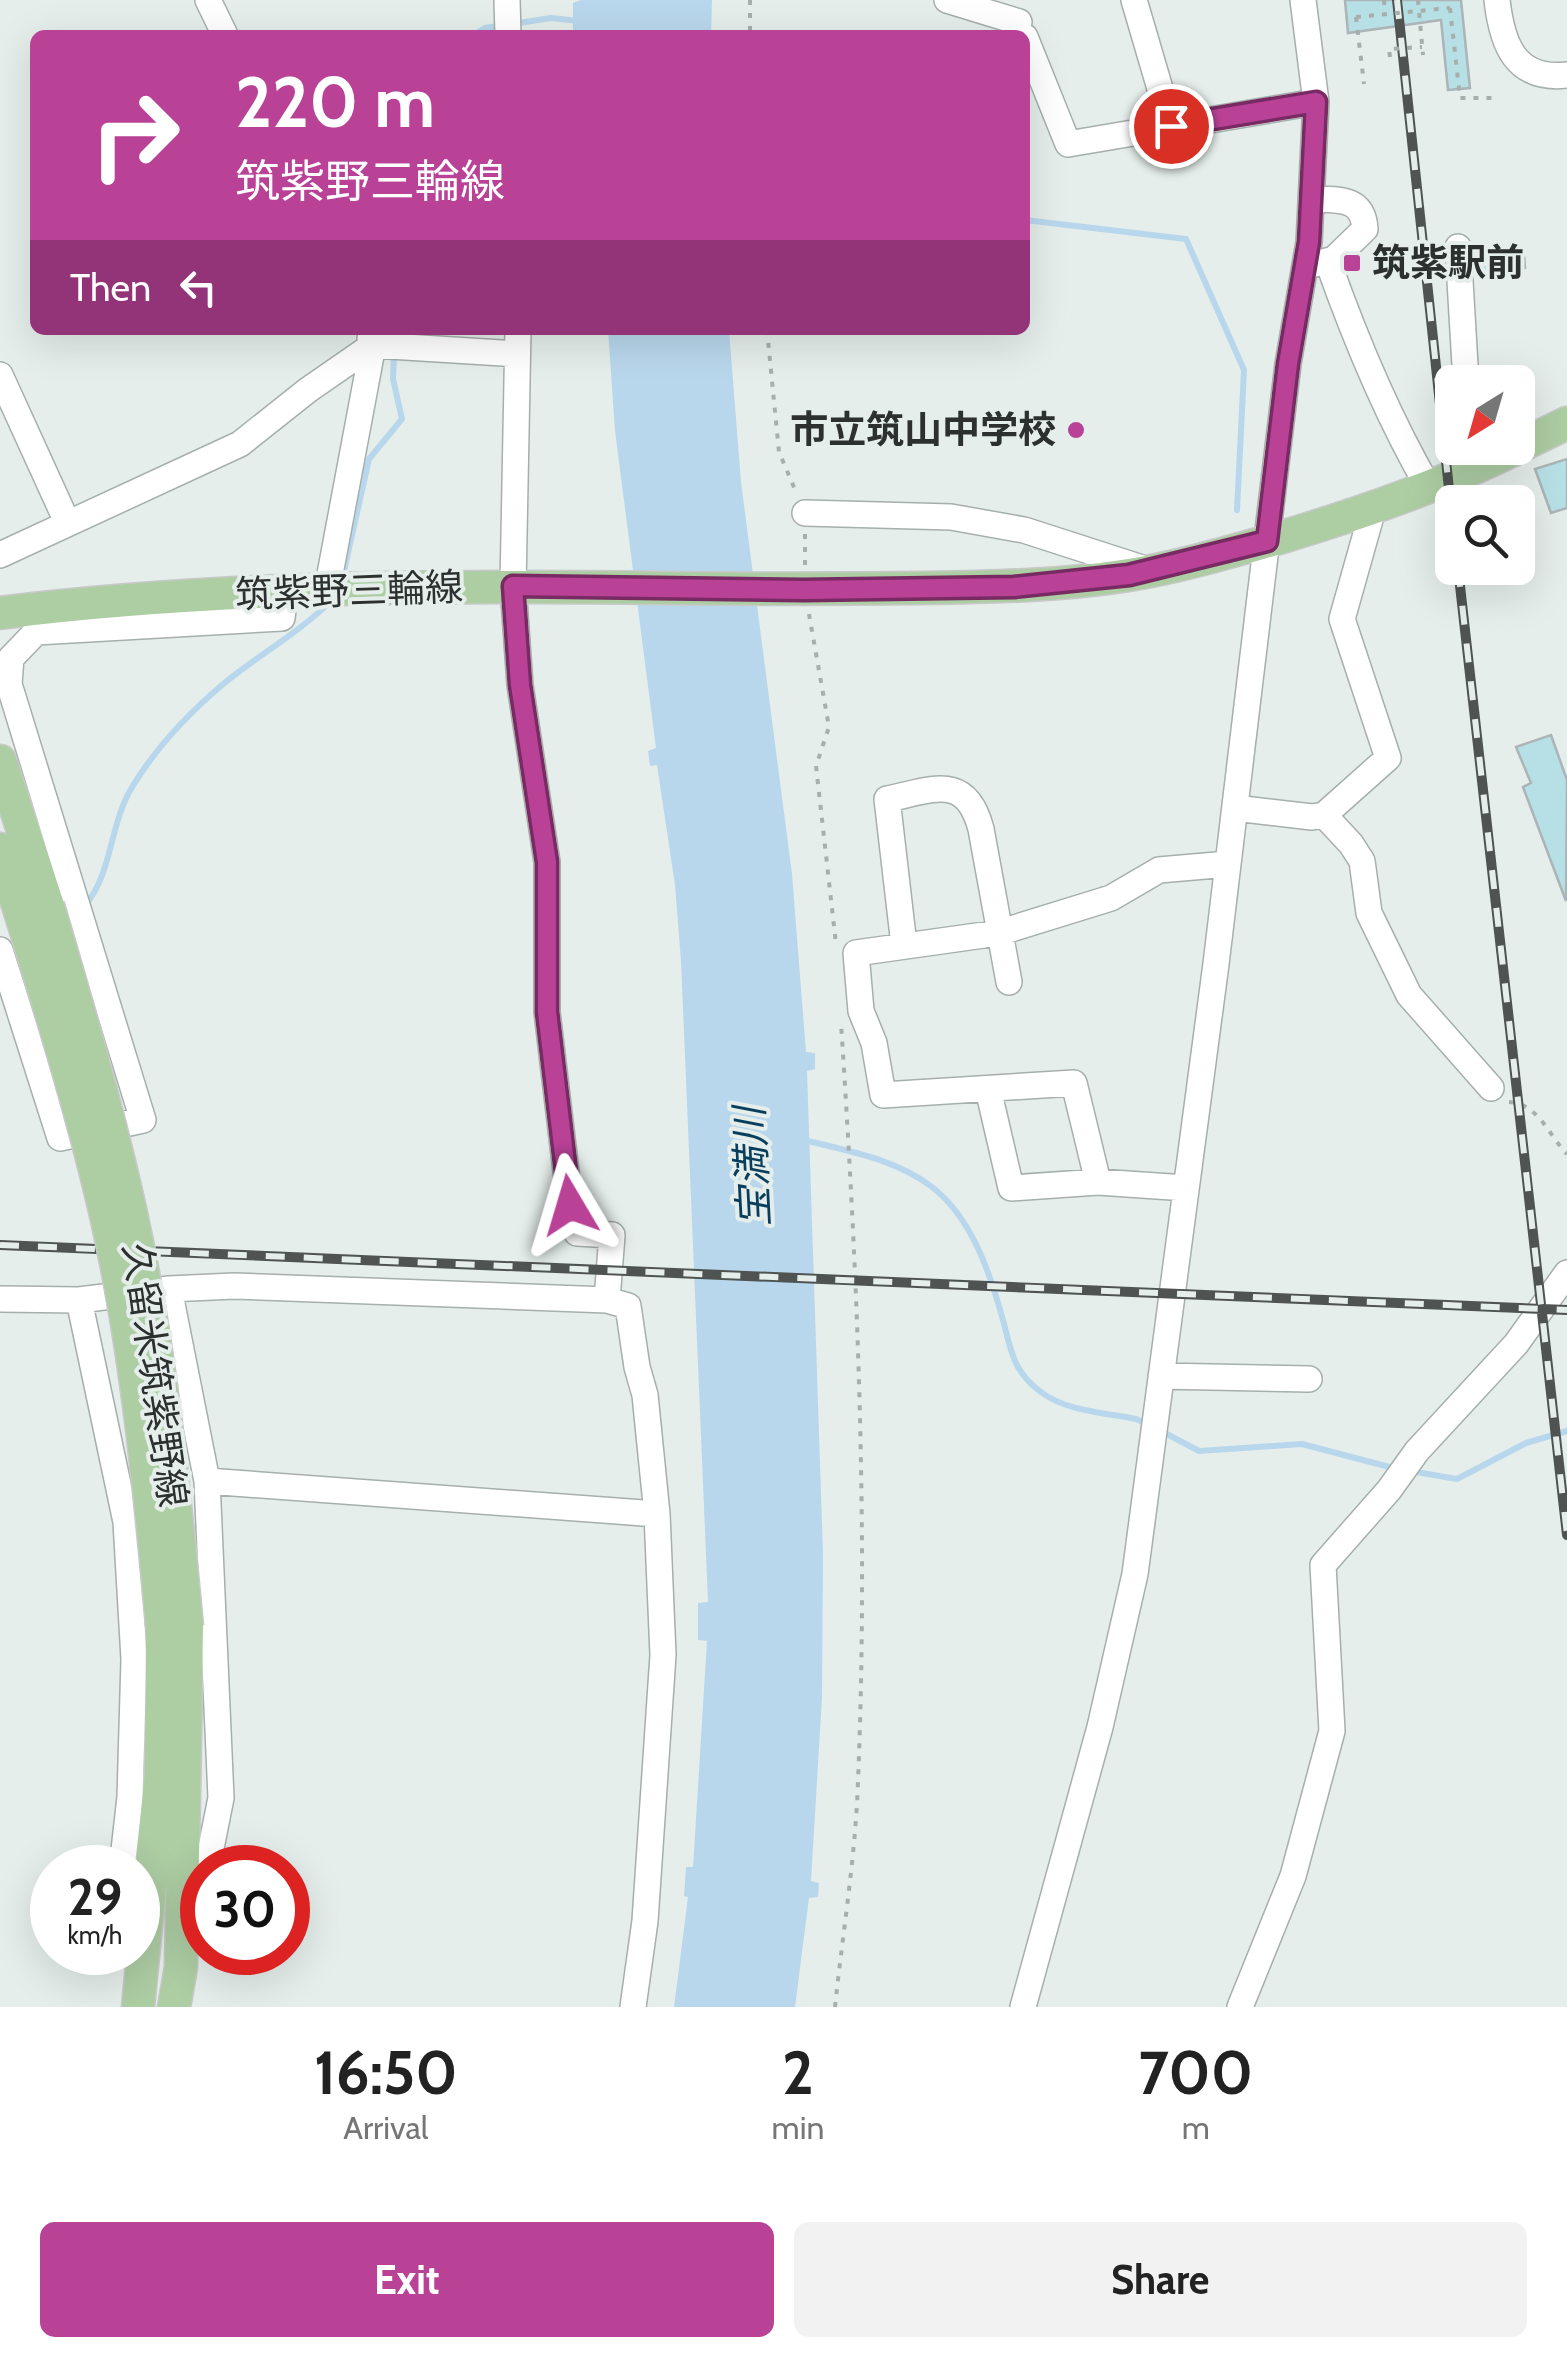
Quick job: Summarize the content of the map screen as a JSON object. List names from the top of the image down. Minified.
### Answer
{"streets":{"main road":["筑紫野三輪線","久留米筑紫野線"]},"water":["宝満川"],"places":{"transit":["筑紫駅前"],"other":["市立筑山中学校"]},"north":"bottom left","page":{"turn":["220 m","筑紫野三輪線"],"then":"Then","speed":"29 km/h","limit":"30","eta":["16:50","Arrival","2","min","700","m"],"buttons":["Exit","Share"]}}
